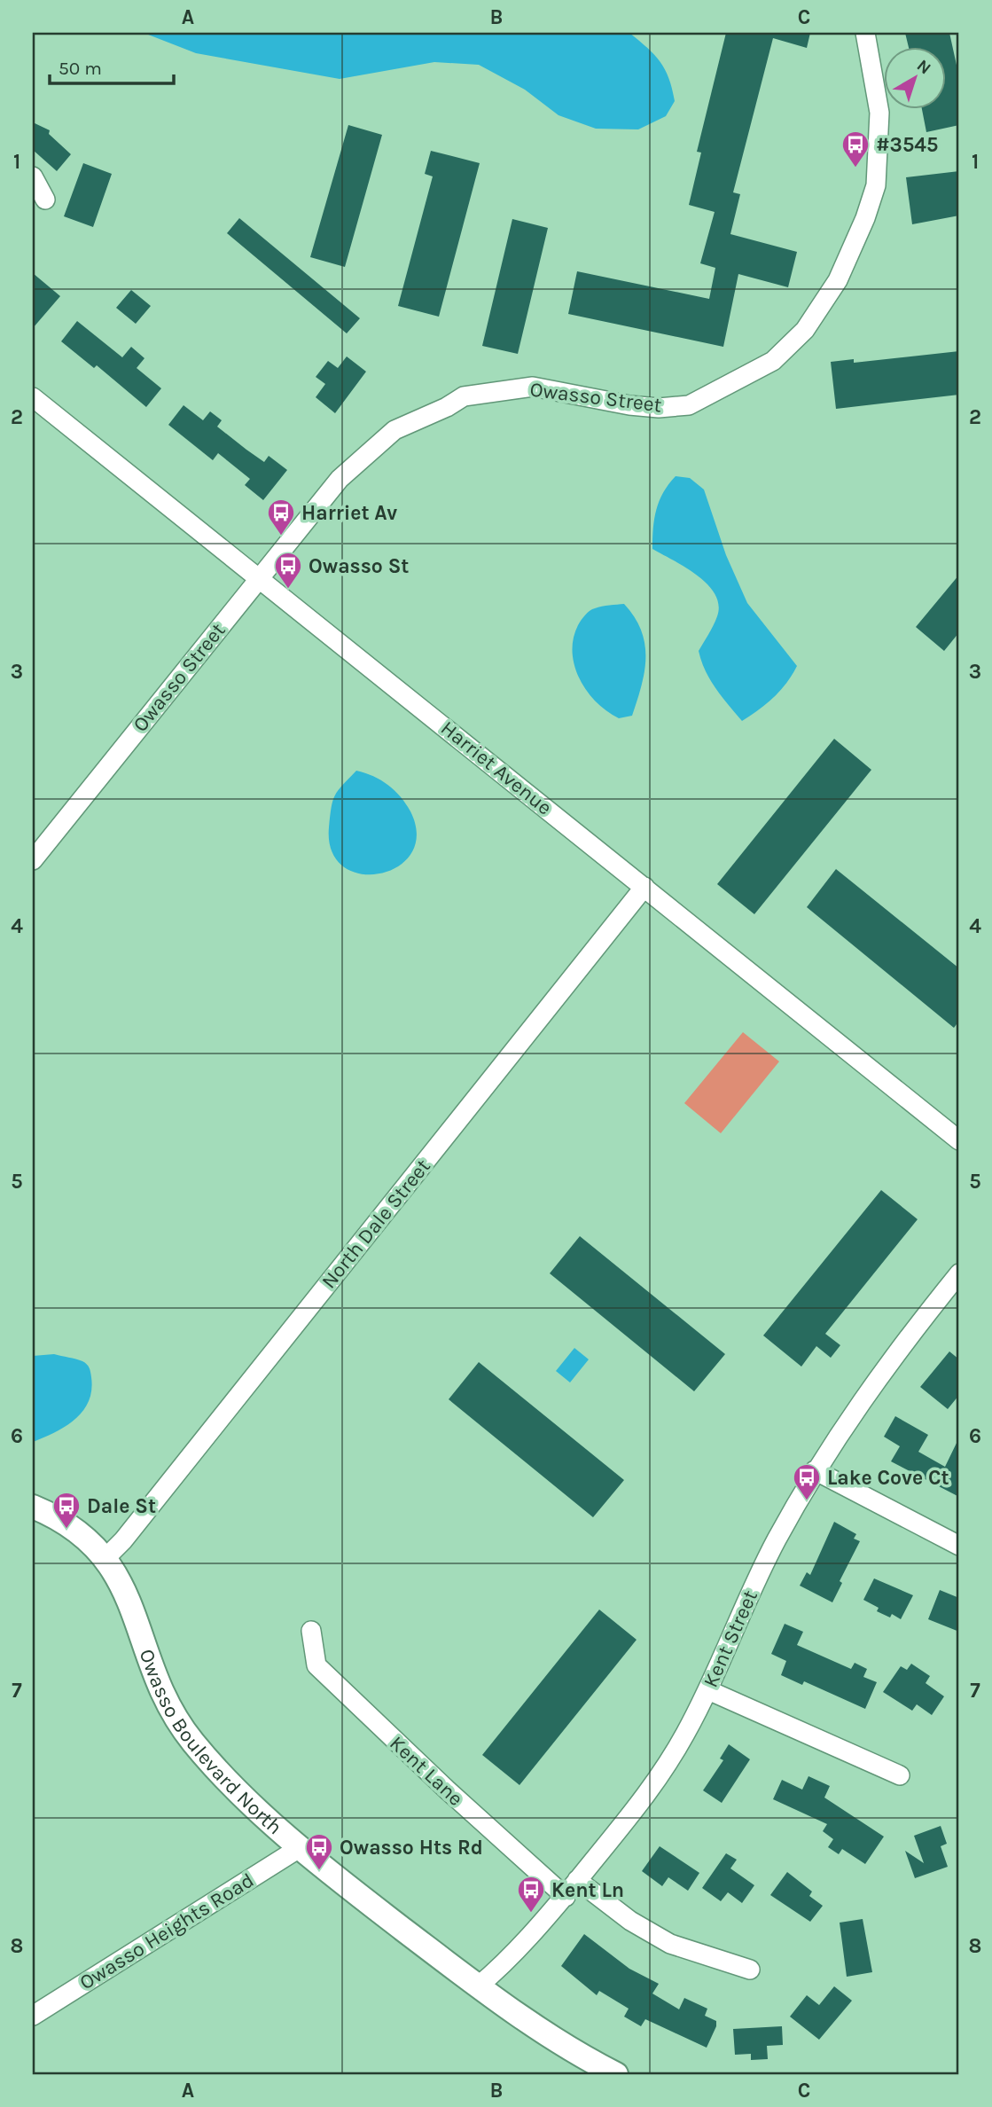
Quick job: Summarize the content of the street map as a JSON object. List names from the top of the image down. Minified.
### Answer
{"streets":{"street":["Owasso Street","Harriet Avenue","North Dale Street","Kent Street","Owasso Boulevard North","Kent Lane","Owasso Heights Road"]},"crossings":[["Owasso Street","Harriet Avenue"],["Harriet Avenue","North Dale Street"],["North Dale Street","Owasso Boulevard North"],["Kent Street","Owasso Boulevard North"],["Kent Street","Kent Lane"],["Owasso Boulevard North","Owasso Heights Road"]],"places":{"bus stop":["#3545","Harriet Av","Owasso St","Lake Cove Ct","Dale St","Owasso Hts Rd","Kent Ln"]},"scale_bar":"50 m","north":"top right","grid":{"columns":["A","B","C"],"rows":["1","2","3","4","5","6","7","8"]}}
